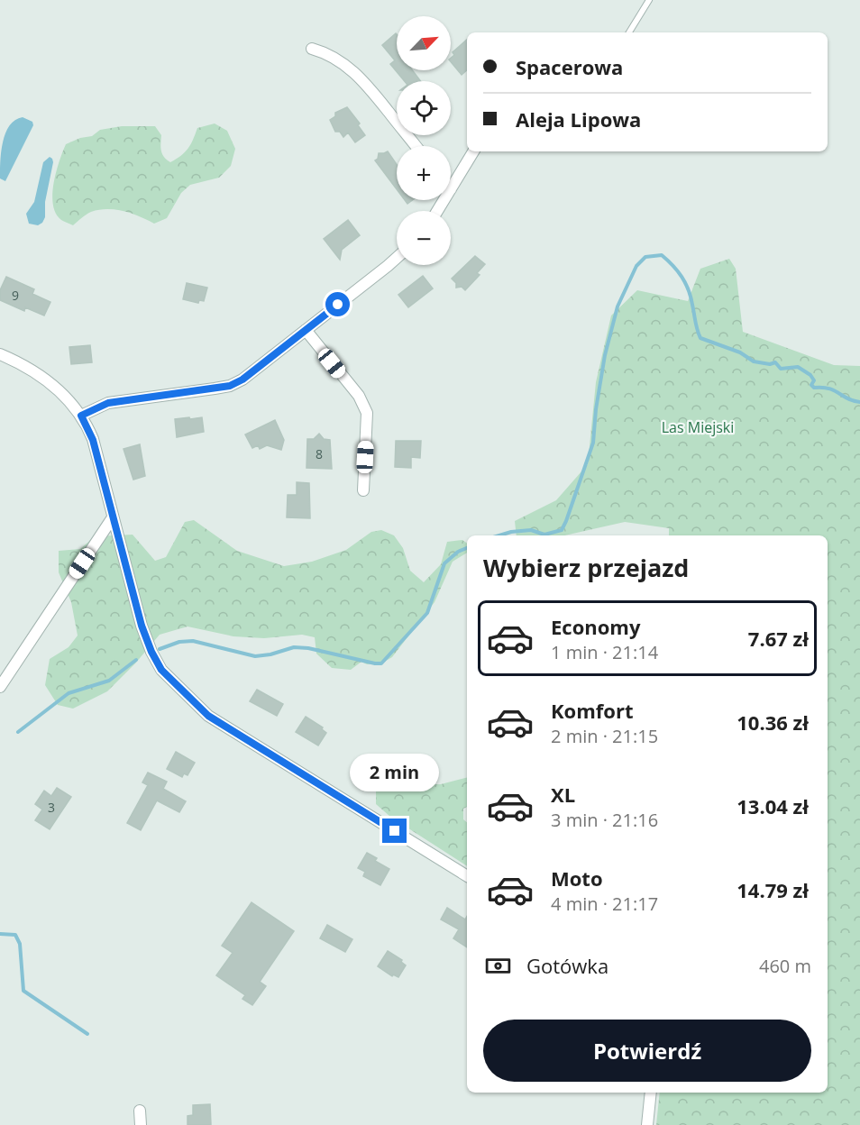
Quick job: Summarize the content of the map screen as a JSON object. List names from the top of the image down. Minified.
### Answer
{"parks":["Las Miejski"],"house_numbers":["9","8","3"],"north":"top right","page":{"map_buttons":["+","−"],"banner":["Spacerowa","Aleja Lipowa"],"heading":"Wybierz przejazd","list":[{"name":"Economy","note":"1 min · 21:14","value":"7.67 zł"},{"name":"Komfort","note":"2 min · 21:15","value":"10.36 zł"},{"name":"XL","note":"3 min · 21:16","value":"13.04 zł"},{"name":"Moto","note":"4 min · 21:17","value":"14.79 zł"}],"bubble":"2 min","pay":["Gotówka","460 m"],"buttons":"Potwierdź"}}
